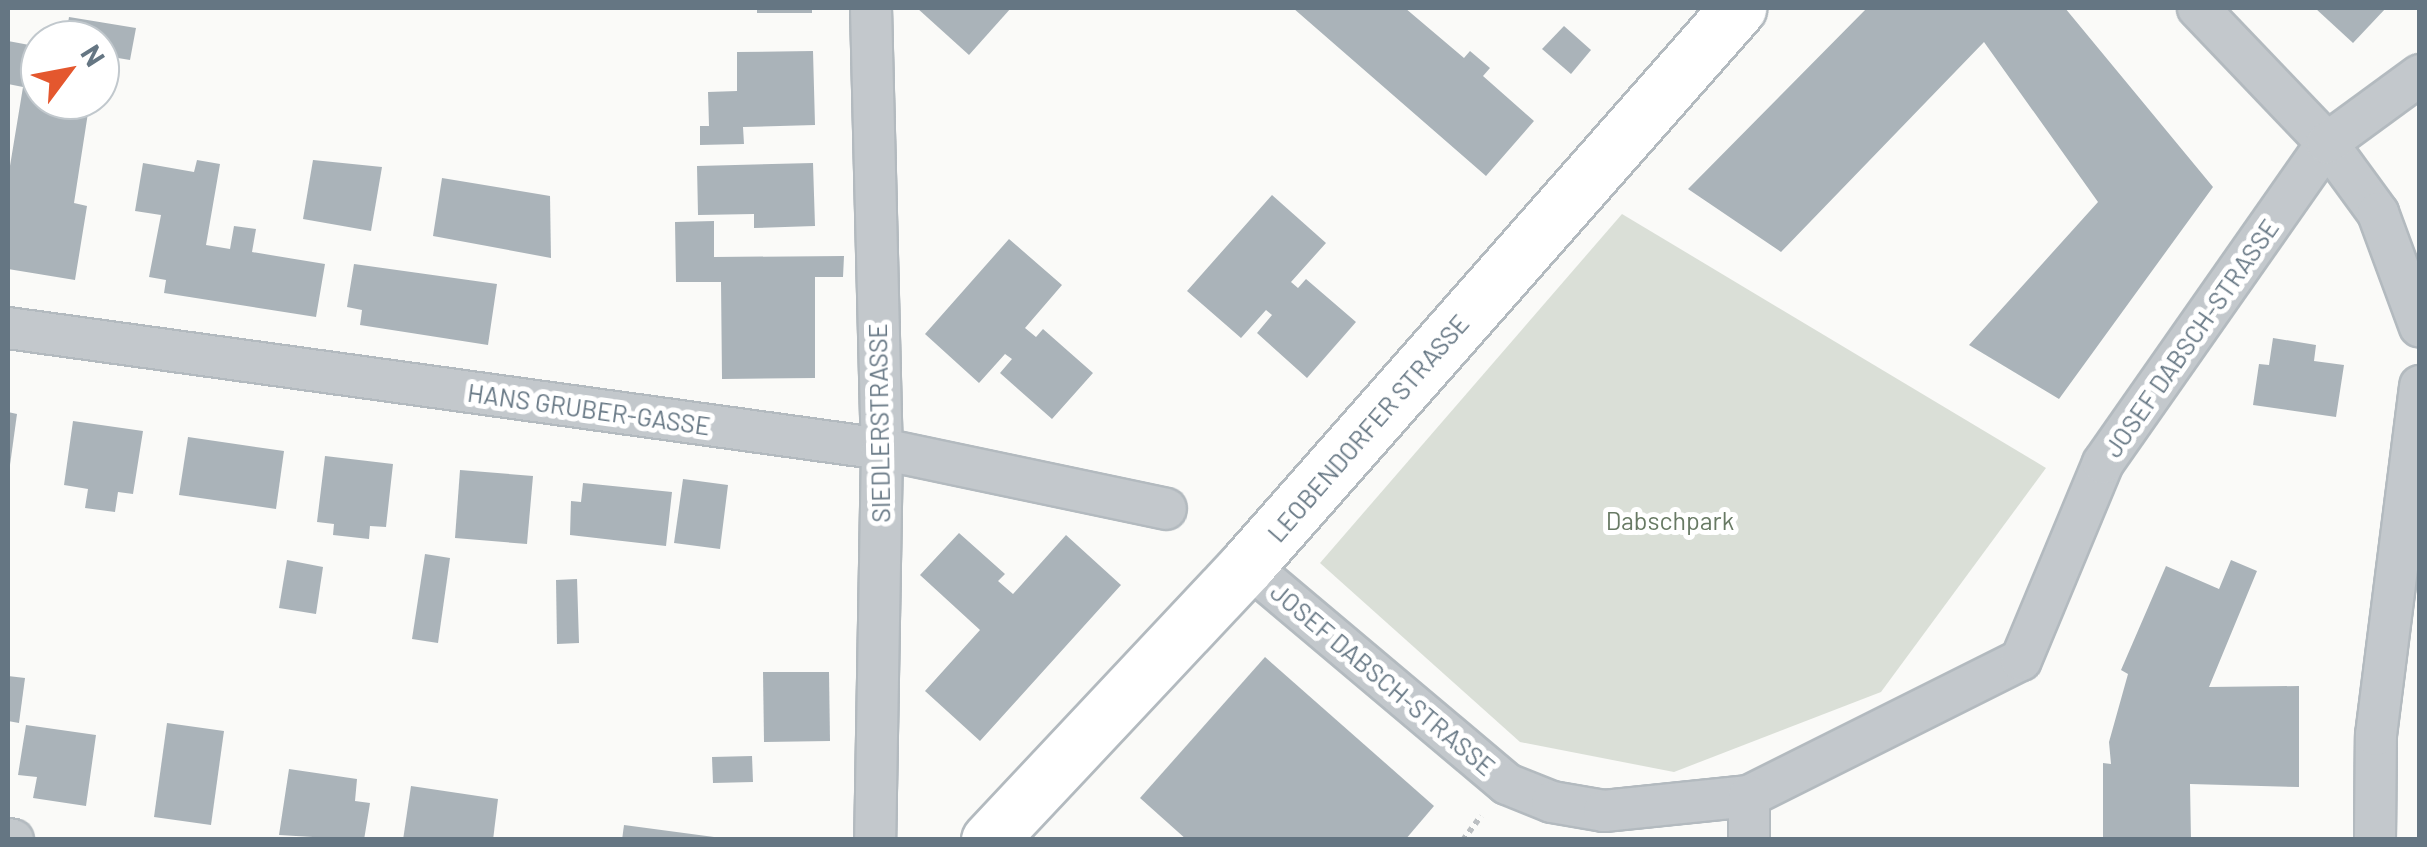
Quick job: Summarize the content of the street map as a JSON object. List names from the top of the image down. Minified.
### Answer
{"streets":{"main road":["LEOBENDORFER STRASSE"],"street":["JOSEF DABSCH-STRASSE","HANS GRUBER-GASSE","SIEDLERSTRASSE"]},"crossings":[["JOSEF DABSCH-STRASSE","LEOBENDORFER STRASSE"],["HANS GRUBER-GASSE","SIEDLERSTRASSE"]],"parks":["Dabschpark"],"north":"top right"}
